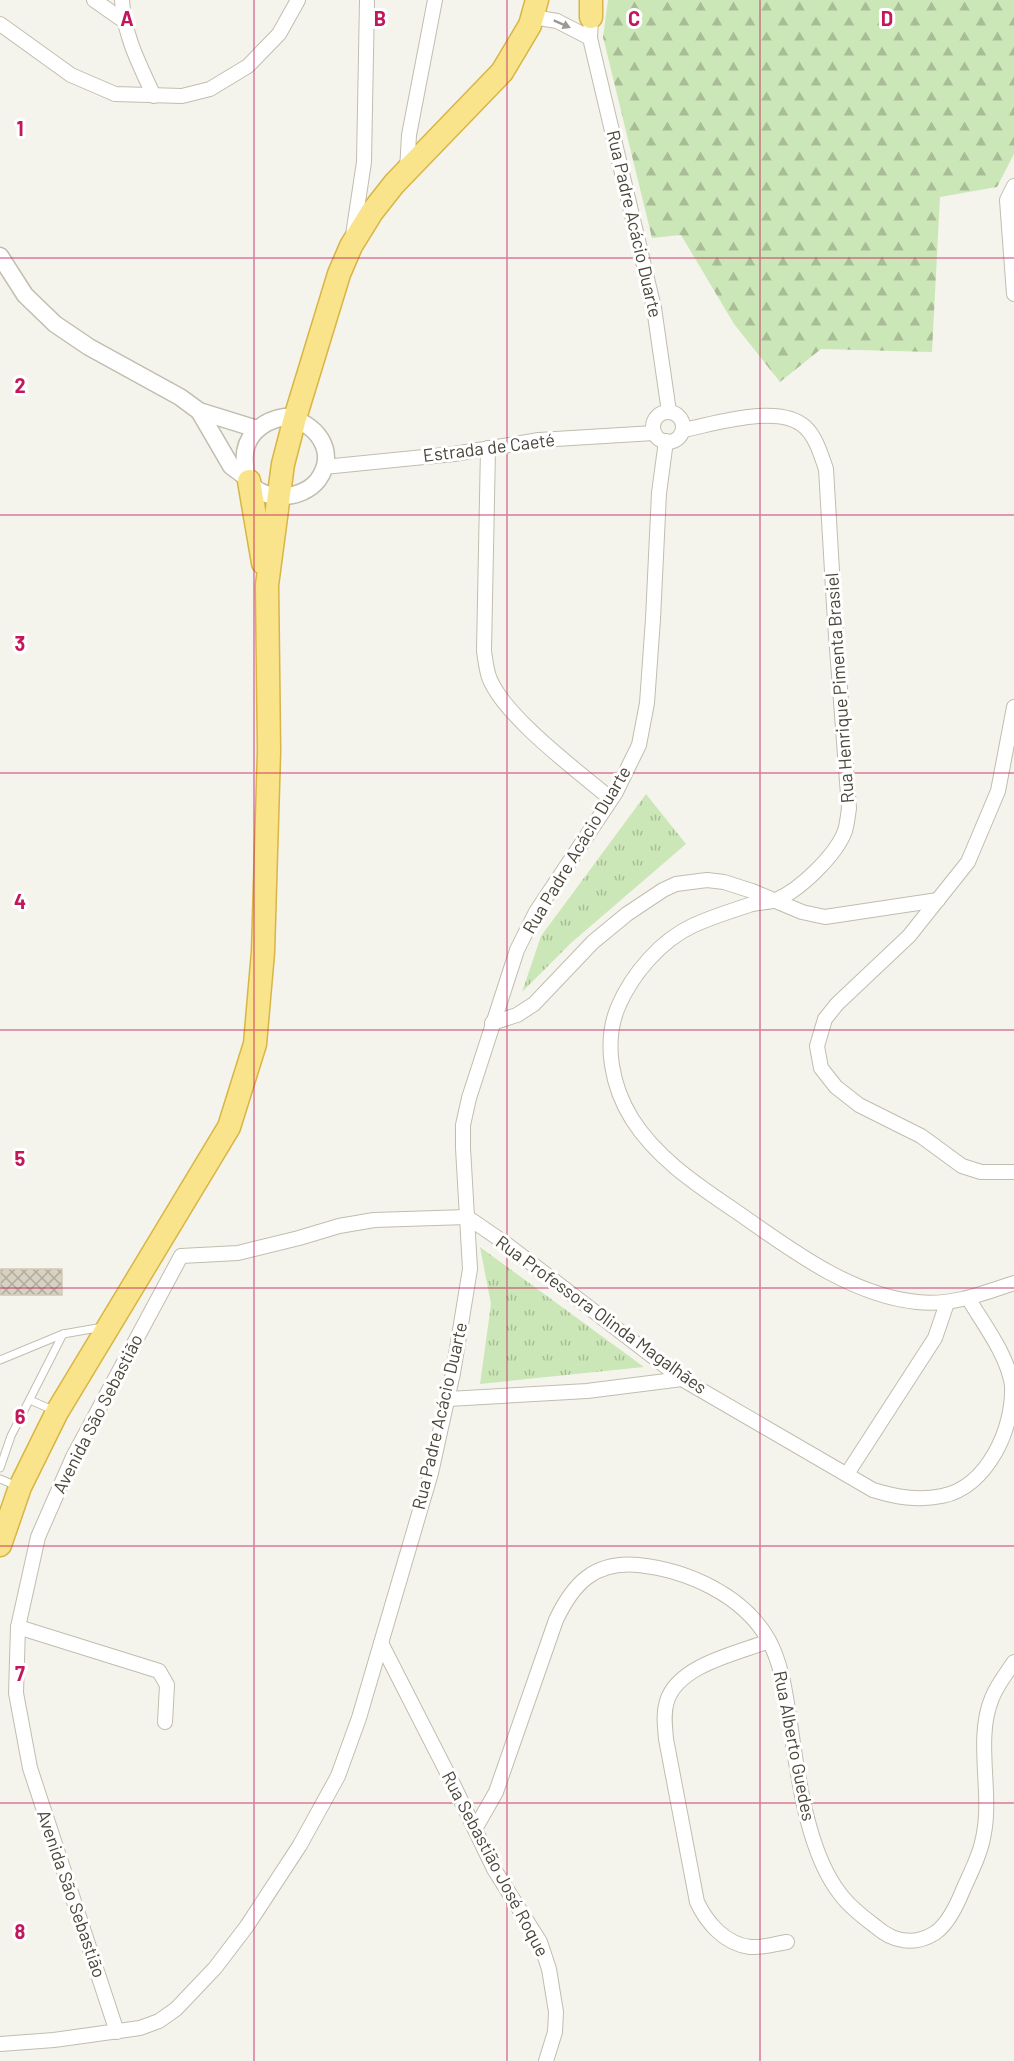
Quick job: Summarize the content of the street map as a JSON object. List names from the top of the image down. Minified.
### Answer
{"streets":{"street":["Rua Padre Acácio Duarte","Estrada de Caeté","Rua Henrique Pimenta Brasiel","Rua Professora Olinda Magalhães","Avenida São Sebastião","Rua Alberto Guedes","Rua Sebastião José Roque"]},"crossings":[["Rua Padre Acácio Duarte","Estrada de Caeté"],["Rua Padre Acácio Duarte","Rua Henrique Pimenta Brasiel"],["Rua Padre Acácio Duarte","Rua Professora Olinda Magalhães"],["Rua Padre Acácio Duarte","Avenida São Sebastião"],["Rua Padre Acácio Duarte","Rua Sebastião José Roque"],["Estrada de Caeté","Rua Henrique Pimenta Brasiel"],["Rua Henrique Pimenta Brasiel","Rua Professora Olinda Magalhães"],["Rua Alberto Guedes","Rua Sebastião José Roque"]],"grid":{"columns":["A","B","C","D"],"rows":["1","2","3","4","5","6","7","8"]}}
